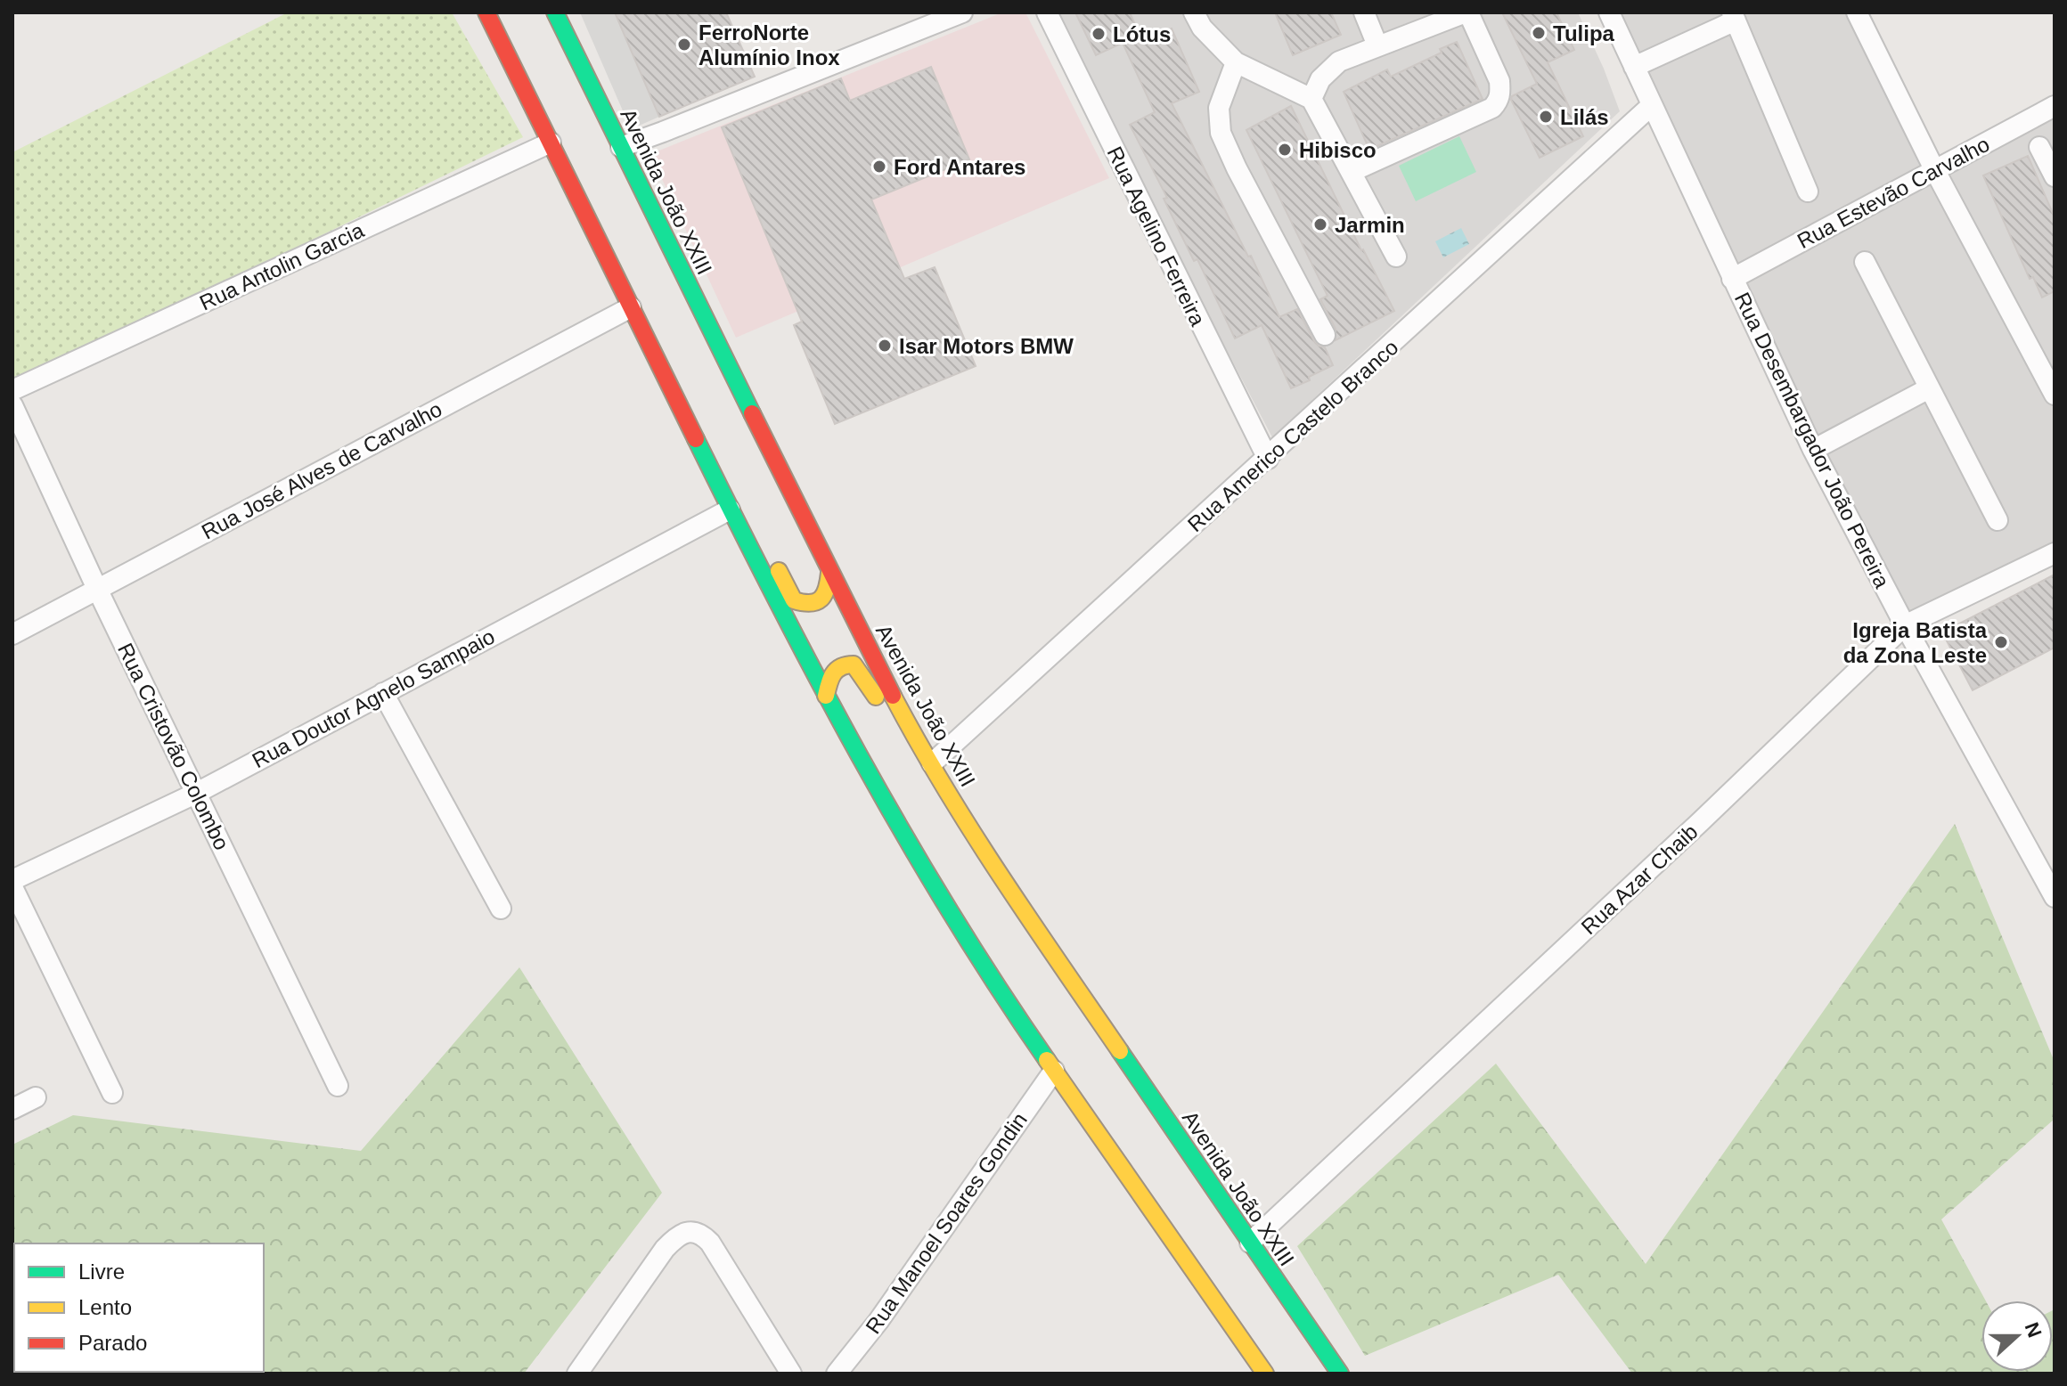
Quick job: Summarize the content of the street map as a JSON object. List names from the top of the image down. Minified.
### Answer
{"streets":{"main road":["Avenida João XXIII"],"street":["Rua Estevão Carvalho","Rua Agelino Ferreira","Rua Antolin Garcia","Rua Americo Castelo Branco","Rua Desembargador João Pereira","Rua José Alves de Carvalho","Rua Doutor Agnelo Sampaio","Rua Cristovão Colombo","Rua Azar Chaib","Rua Manoel Soares Gondin"]},"crossings":[["Avenida João XXIII","Rua Americo Castelo Branco"],["Avenida João XXIII","Rua Azar Chaib"],["Rua Estevão Carvalho","Rua Desembargador João Pereira"],["Rua Agelino Ferreira","Rua Americo Castelo Branco"],["Rua Americo Castelo Branco","Rua Desembargador João Pereira"],["Rua Desembargador João Pereira","Rua Azar Chaib"],["Rua José Alves de Carvalho","Rua Cristovão Colombo"],["Rua Doutor Agnelo Sampaio","Rua Cristovão Colombo"]],"places":["Tulipa","Lótus","FerroNorte Alumínio Inox","Lilás","Hibisco","Ford Antares","Jarmin","Isar Motors BMW","Igreja Batista da Zona Leste"],"legend":["Livre","Lento","Parado"],"north":"right"}
